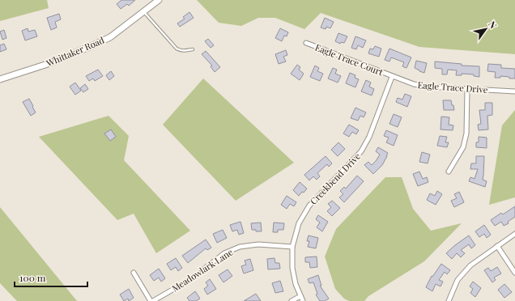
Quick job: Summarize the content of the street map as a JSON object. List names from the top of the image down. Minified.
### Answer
{"streets":{"main road":["Whittaker Road"],"street":["Eagle Trace Court","Eagle Trace Drive","Creekbend Drive","Meadowlark Lane"]},"crossings":[["Eagle Trace Court","Eagle Trace Drive"],["Eagle Trace Court","Creekbend Drive"],["Eagle Trace Drive","Creekbend Drive"],["Creekbend Drive","Meadowlark Lane"]],"scale_bar":"100 m","north":"top right"}
